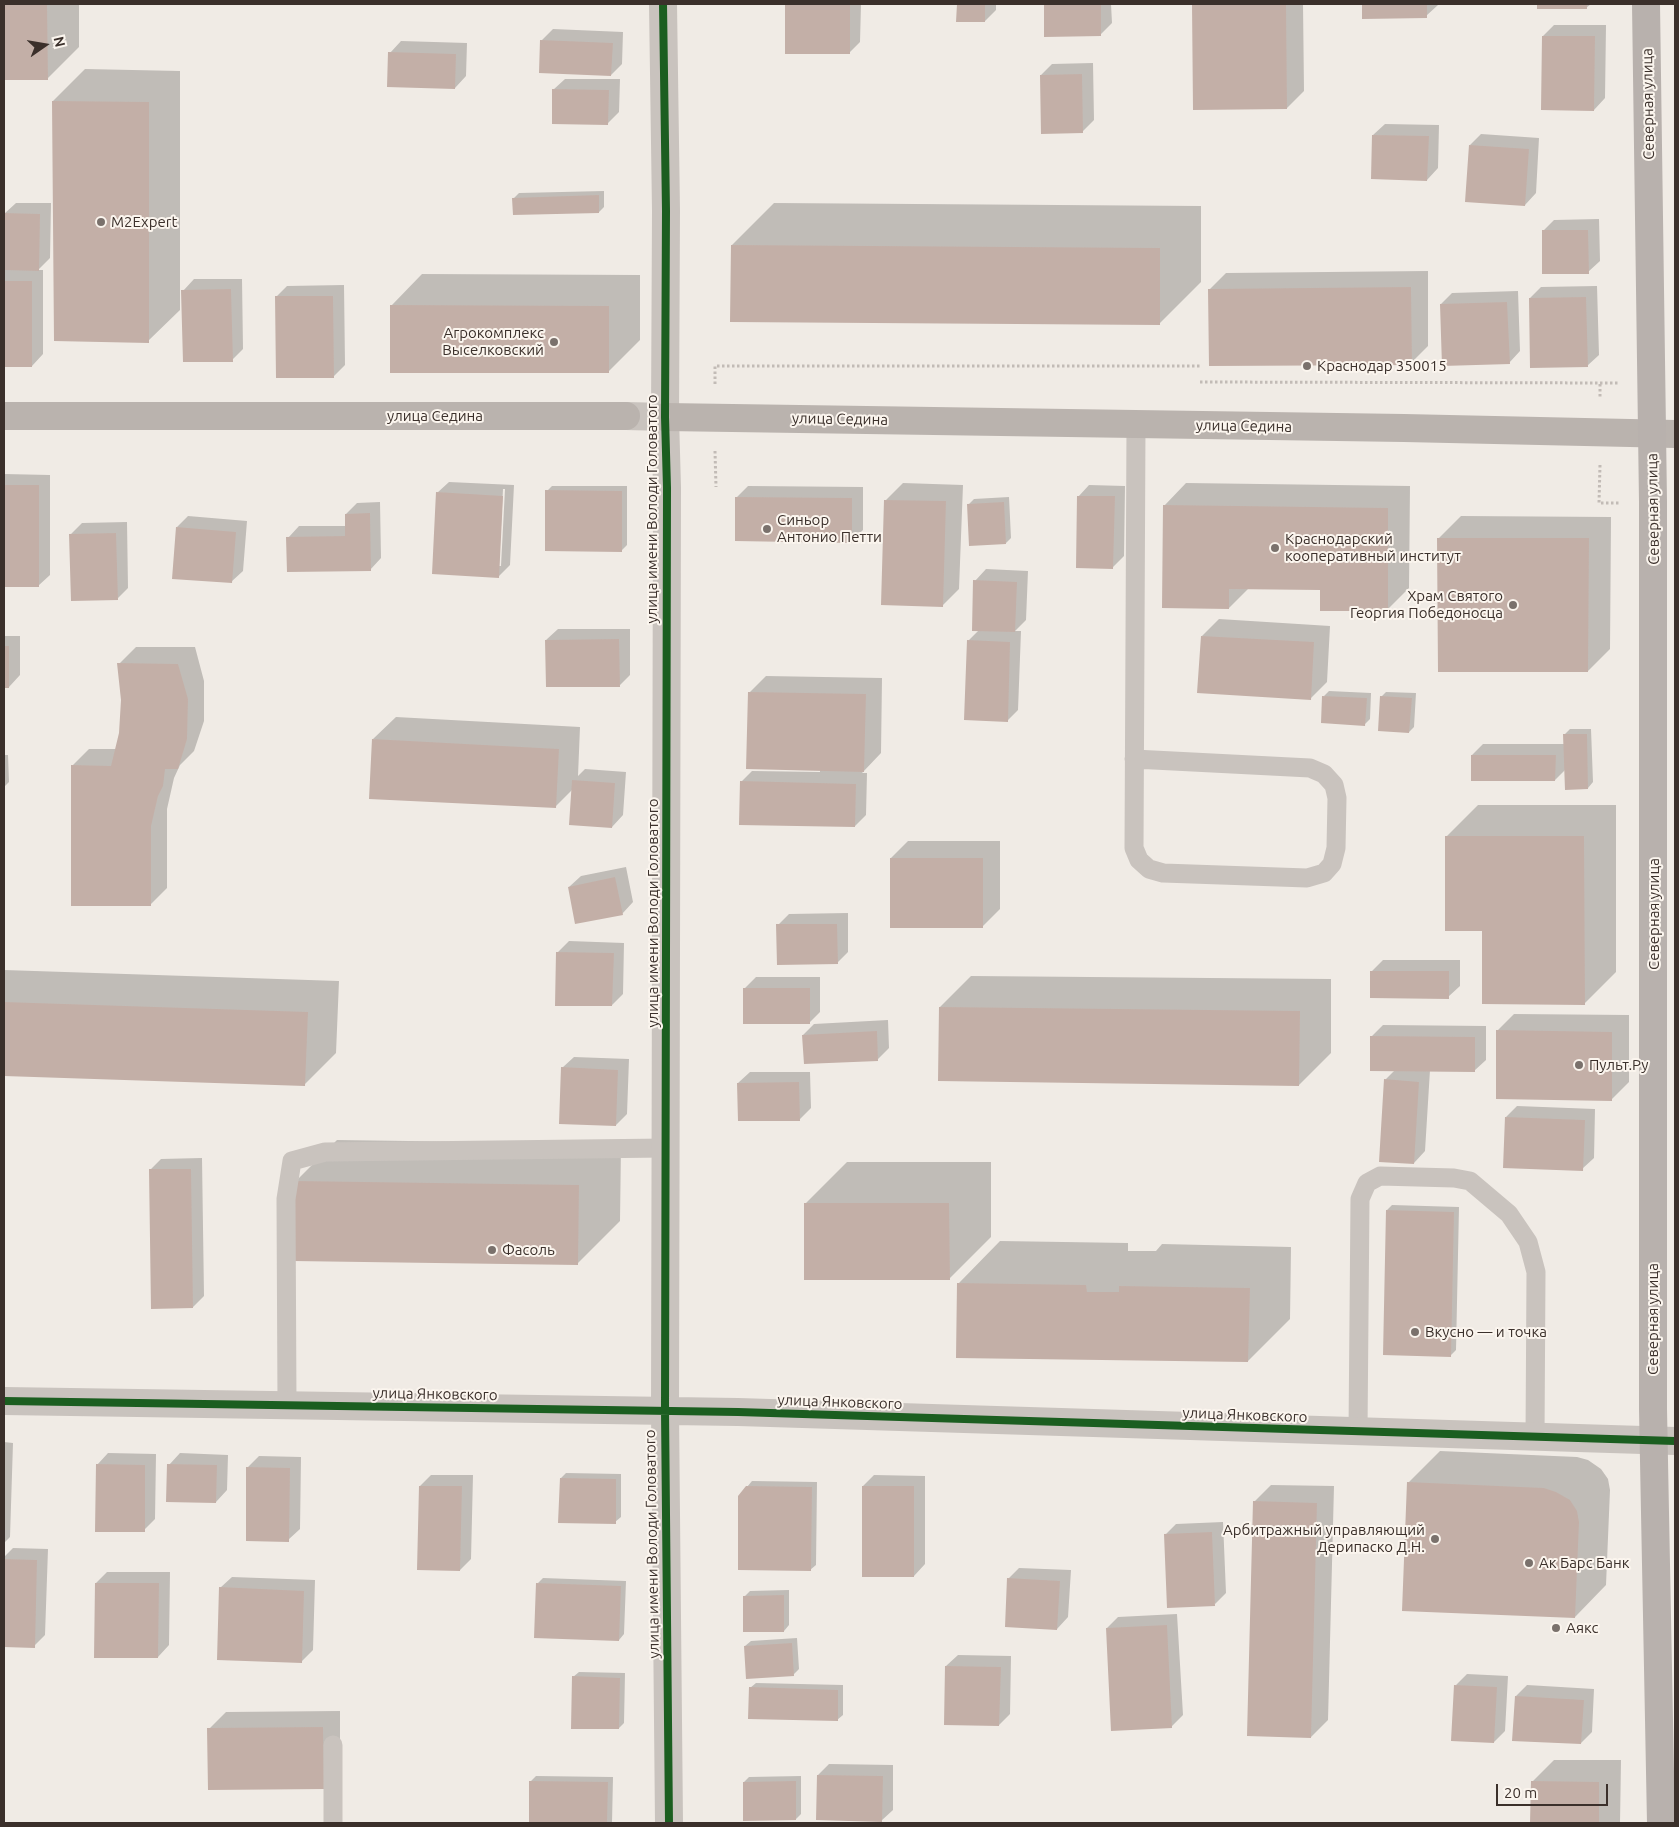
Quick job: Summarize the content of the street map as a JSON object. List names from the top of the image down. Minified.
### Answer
{"streets":{"main road":["Северная улица","улица Седина"],"street":["улица имени Володи Головатого","улица Янковского"]},"crossings":[["Северная улица","улица Седина"],["Северная улица","улица Янковского"],["улица Седина","улица имени Володи Головатого"],["улица имени Володи Головатого","улица Янковского"]],"places":["M2Expert","Агрокомплекс Выселковский","Краснодар 350015","Синьор Антонио Петти","Краснодарский кооперативный институт","Храм Святого Георгия Победоносца","Пульт.Ру","Фасоль","Вкусно — и точка","Арбитражный управляющий Дерипаско Д.Н.","Ак Барс Банк","Аякс"],"scale_bar":"20 m","north":"right"}
